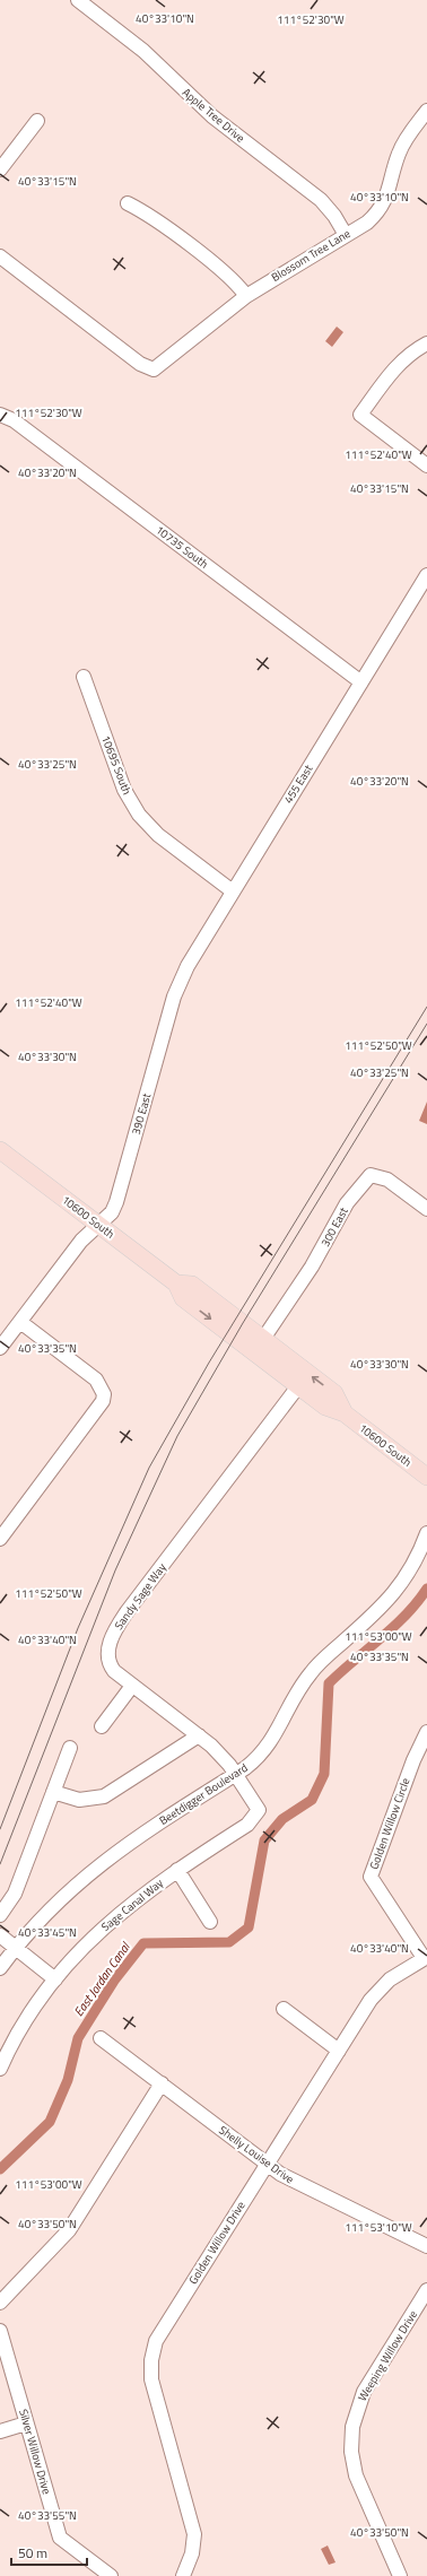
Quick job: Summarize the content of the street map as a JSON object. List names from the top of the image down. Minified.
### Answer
{"streets":{"main road":["10600 South"],"street":["Apple Tree Drive","Blossom Tree Lane","10735 South","10695 South","455 East","390 East","300 East","Sandy Sage Way","Beetdigger Boulevard","Golden Willow Circle","Sage Canal Way","Shelly Louise Drive","Golden Willow Drive","Weeping Willow Drive","Silver Willow Drive"]},"crossings":[["Apple Tree Drive","Blossom Tree Lane"],["10735 South","455 East"],["10695 South","455 East"],["455 East","390 East"],["390 East","10600 South"],["10600 South","300 East"],["10600 South","Sandy Sage Way"],["Sandy Sage Way","Beetdigger Boulevard"],["Sandy Sage Way","Sage Canal Way"],["Golden Willow Circle","Golden Willow Drive"],["Shelly Louise Drive","Golden Willow Drive"]],"water":["East Jordan Canal"],"scale_bar":"50 m","coordinates":["40°33'10\"N","111°52'30\"W","40°33'15\"N","111°52'40\"W","40°33'20\"N","40°33'25\"N","111°52'50\"W","40°33'30\"N","40°33'35\"N","111°53'00\"W","40°33'40\"N","40°33'45\"N","40°33'50\"N","111°53'10\"W","40°33'55\"N"]}
